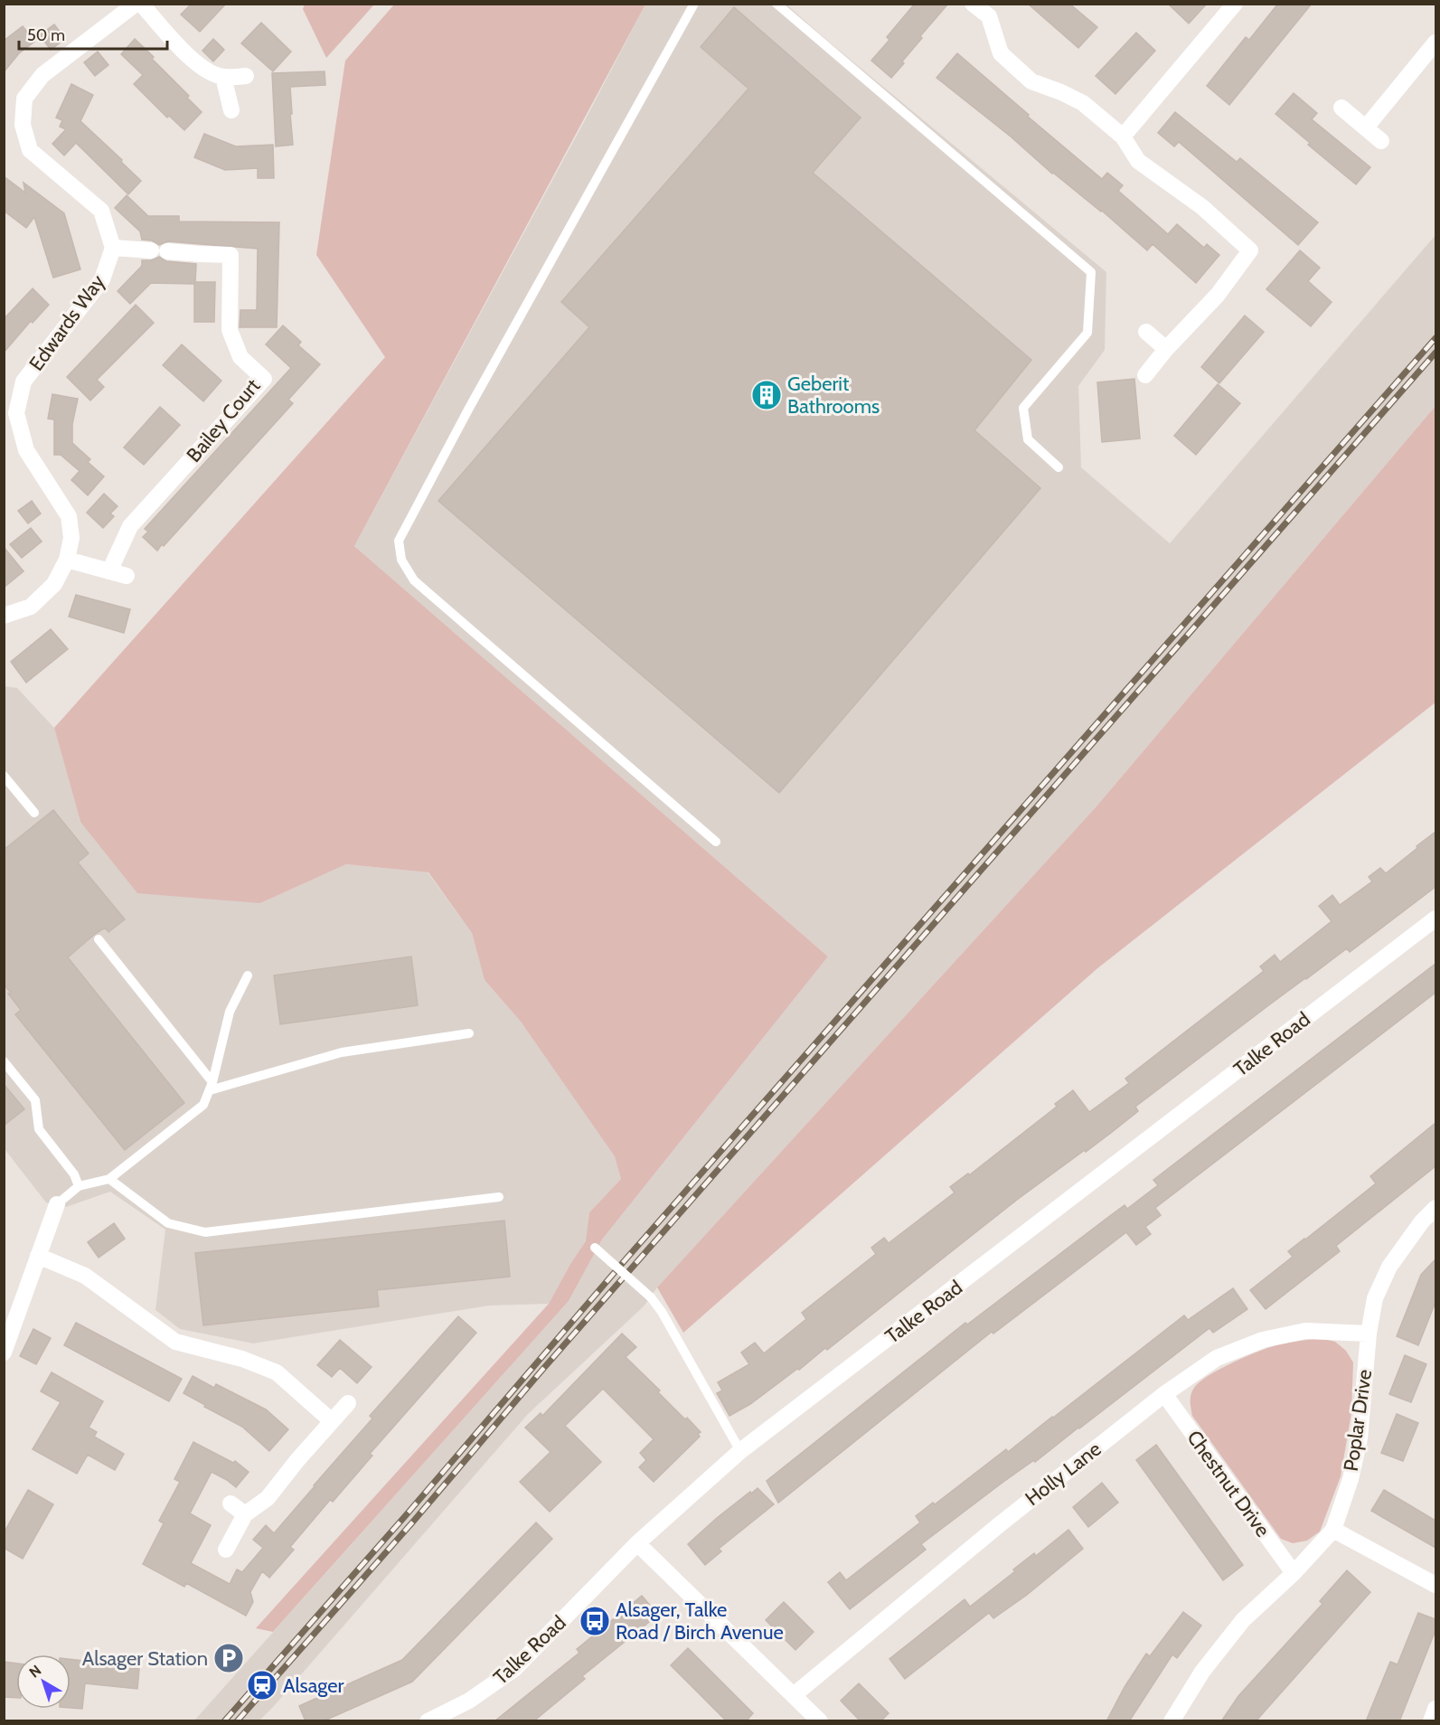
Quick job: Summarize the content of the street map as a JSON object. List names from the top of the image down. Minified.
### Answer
{"streets":{"street":["Edwards Way","Bailey Court","Talke Road","Poplar Drive","Holly Lane","Chestnut Drive"]},"crossings":[["Edwards Way","Bailey Court"],["Poplar Drive","Holly Lane"],["Poplar Drive","Chestnut Drive"],["Holly Lane","Chestnut Drive"]],"places":{"building":["Geberit Bathrooms"],"bus stop":["Alsager, Talke Road / Birch Avenue"],"parking":["Alsager Station"],"station":["Alsager"]},"scale_bar":"50 m","north":"top left"}
